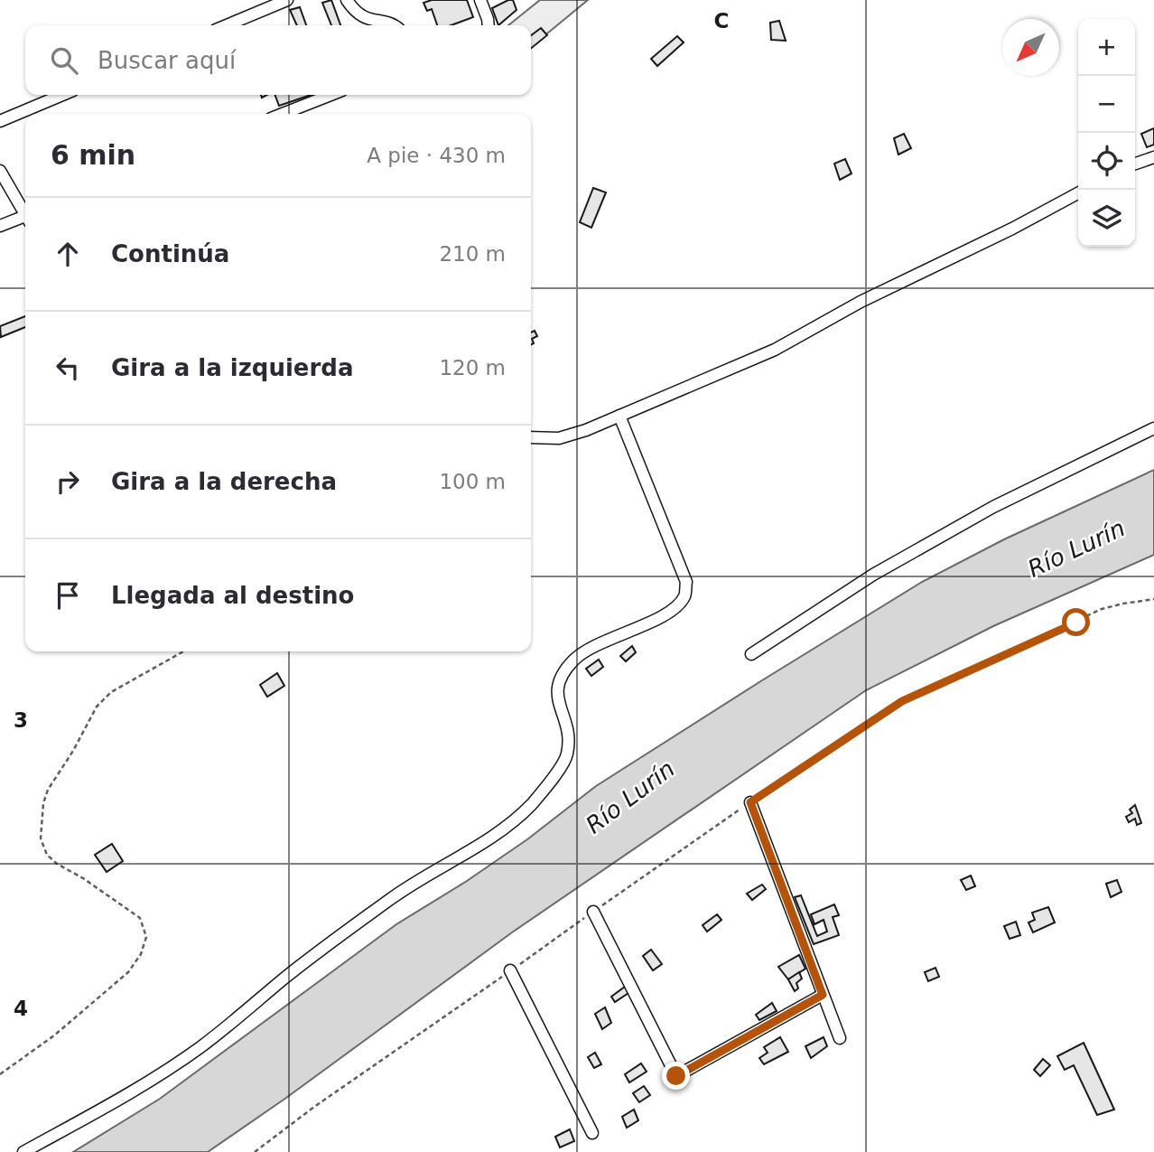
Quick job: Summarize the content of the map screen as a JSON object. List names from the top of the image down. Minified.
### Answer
{"water":["Río Lurín"],"north":"bottom left","page":{"map_buttons":["+","−"],"search":"Buscar aquí","heading":["6 min","A pie · 430 m"],"list":[["Continúa","210 m"],["Gira a la izquierda","120 m"],["Gira a la derecha","100 m"],"Llegada al destino"]},"grid":{"columns":["C"],"rows":["3","4"]}}
